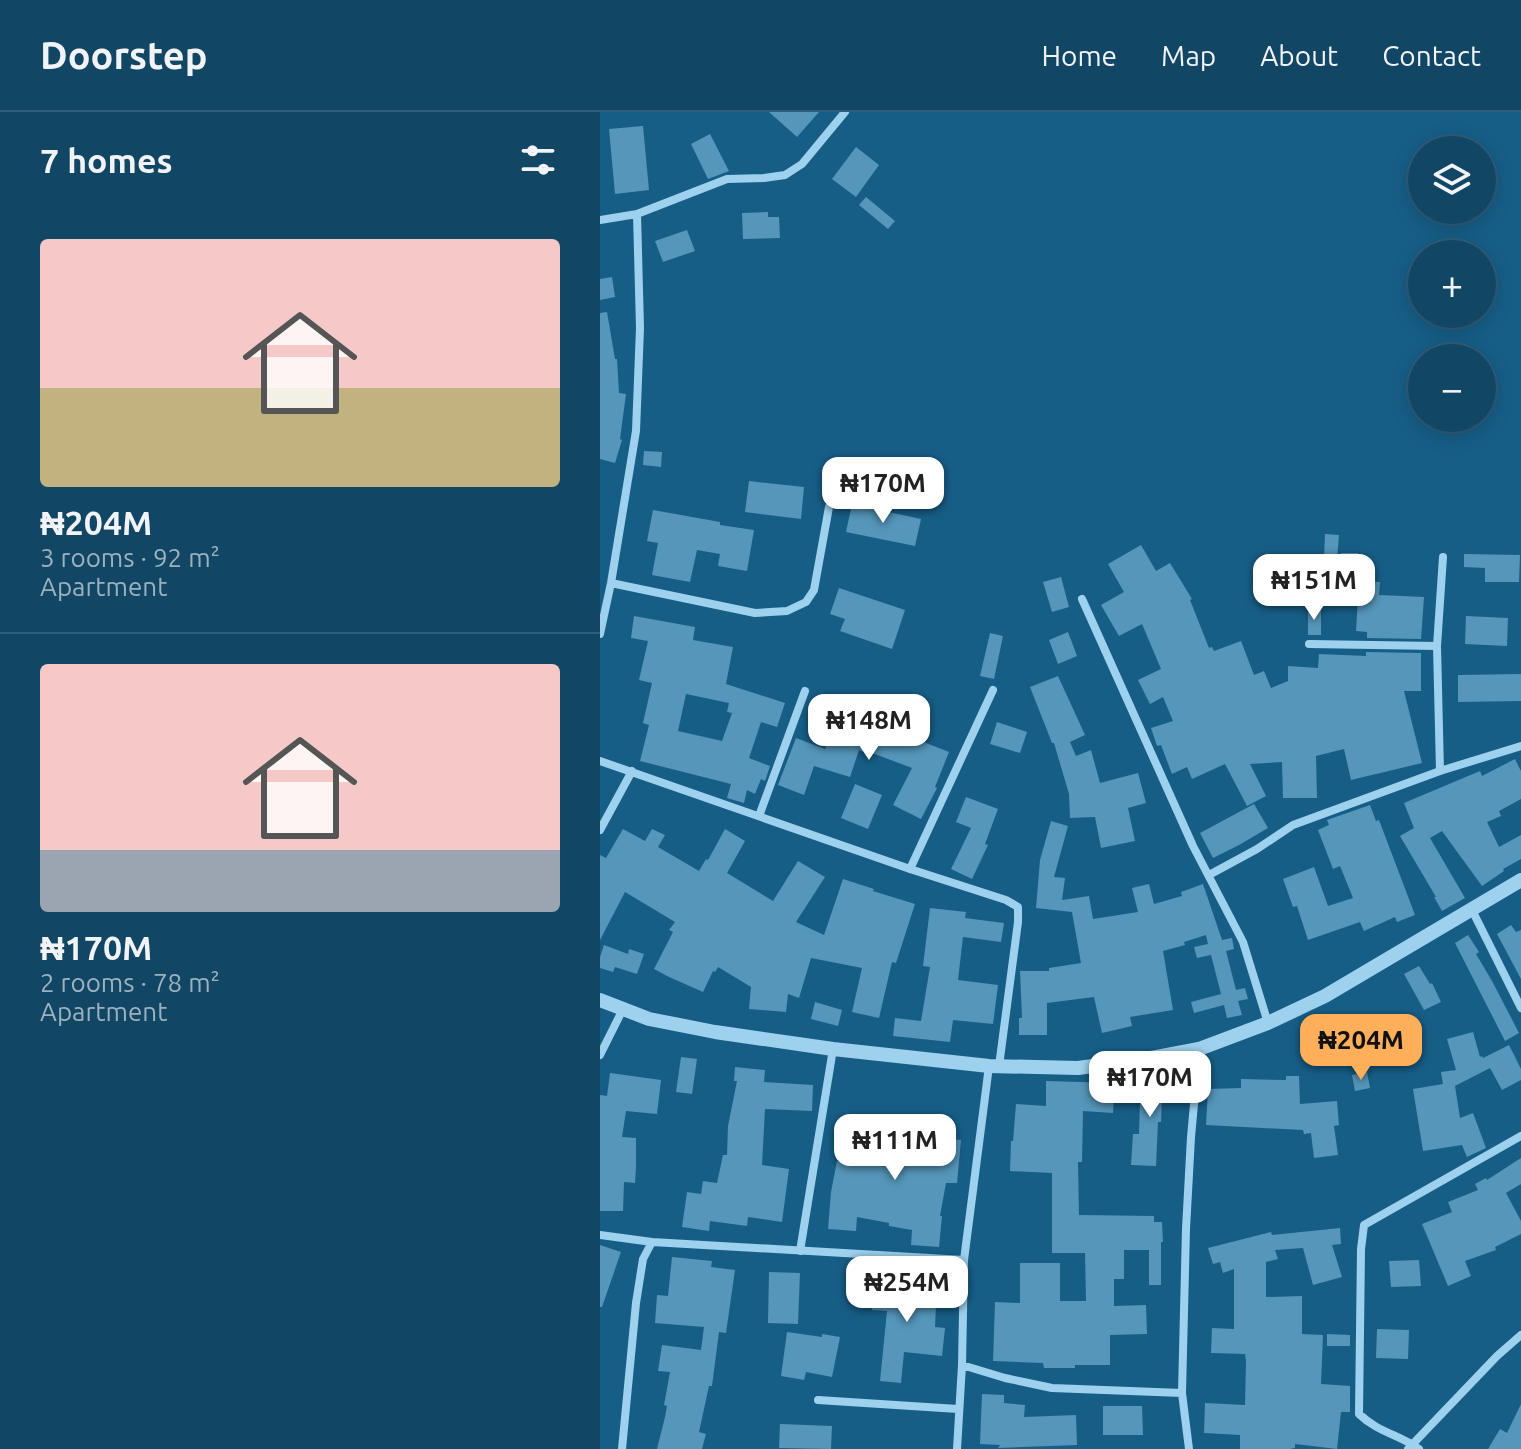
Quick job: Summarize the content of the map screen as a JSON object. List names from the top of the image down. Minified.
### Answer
{"page":{"header":"Doorstep","nav":["Home","Map","About","Contact"],"heading":"7 homes","map_buttons":["+","−"],"list":[{"name":"₦204M","note":"3 rooms · 92 m² · Apartment"},{"name":"₦170M","note":"2 rooms · 78 m² · Apartment"}],"price":["₦170M","₦151M","₦148M","₦204M","₦170M","₦111M","₦254M"]}}
